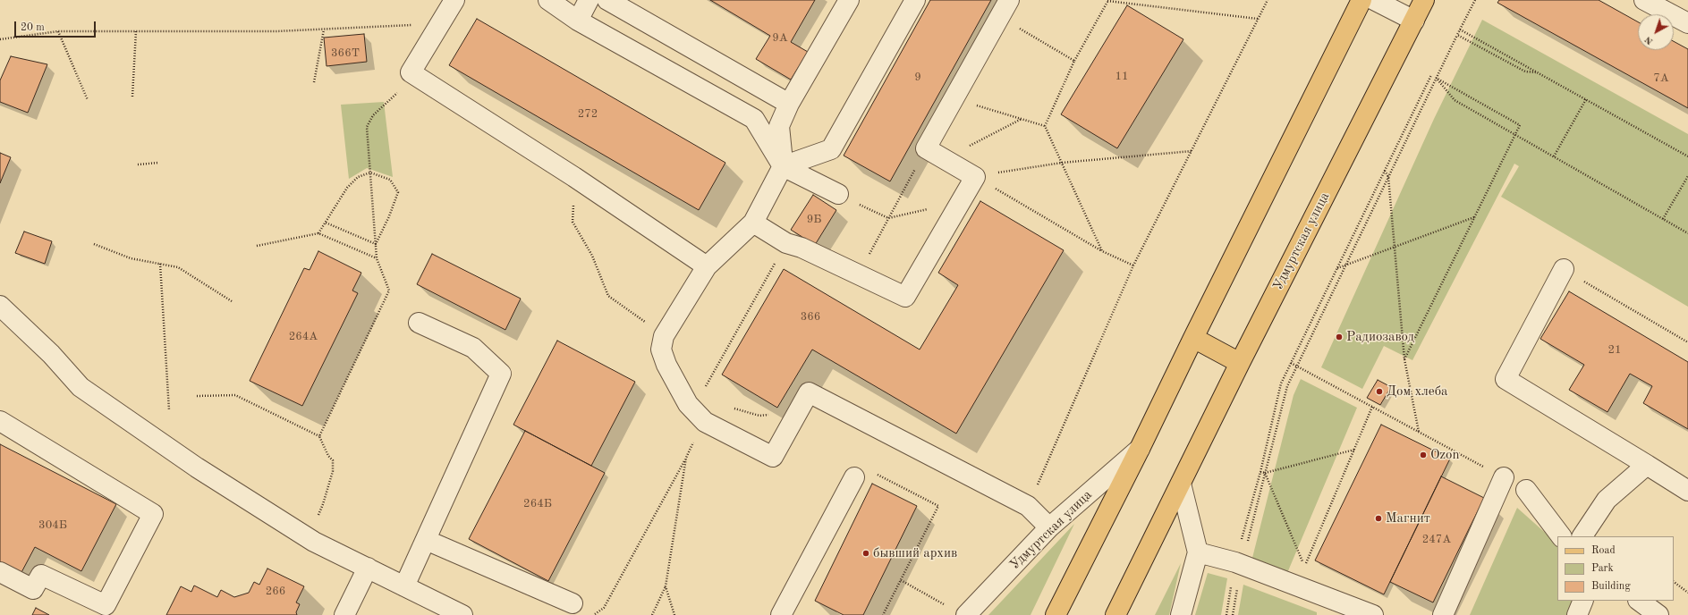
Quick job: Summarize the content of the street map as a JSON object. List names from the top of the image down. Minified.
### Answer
{"streets":{"main road":["Удмуртская улица"]},"places":["Радиозавод","Дом хлеба","Ozon","Магнит","бывший архив"],"house_numbers":["9А","366Т","11","9","7А","272","9Б","366","264А","21","264Б","304Б","247А","266"],"legend":["Road","Park","Building"],"scale_bar":"20 m","north":"bottom left"}
